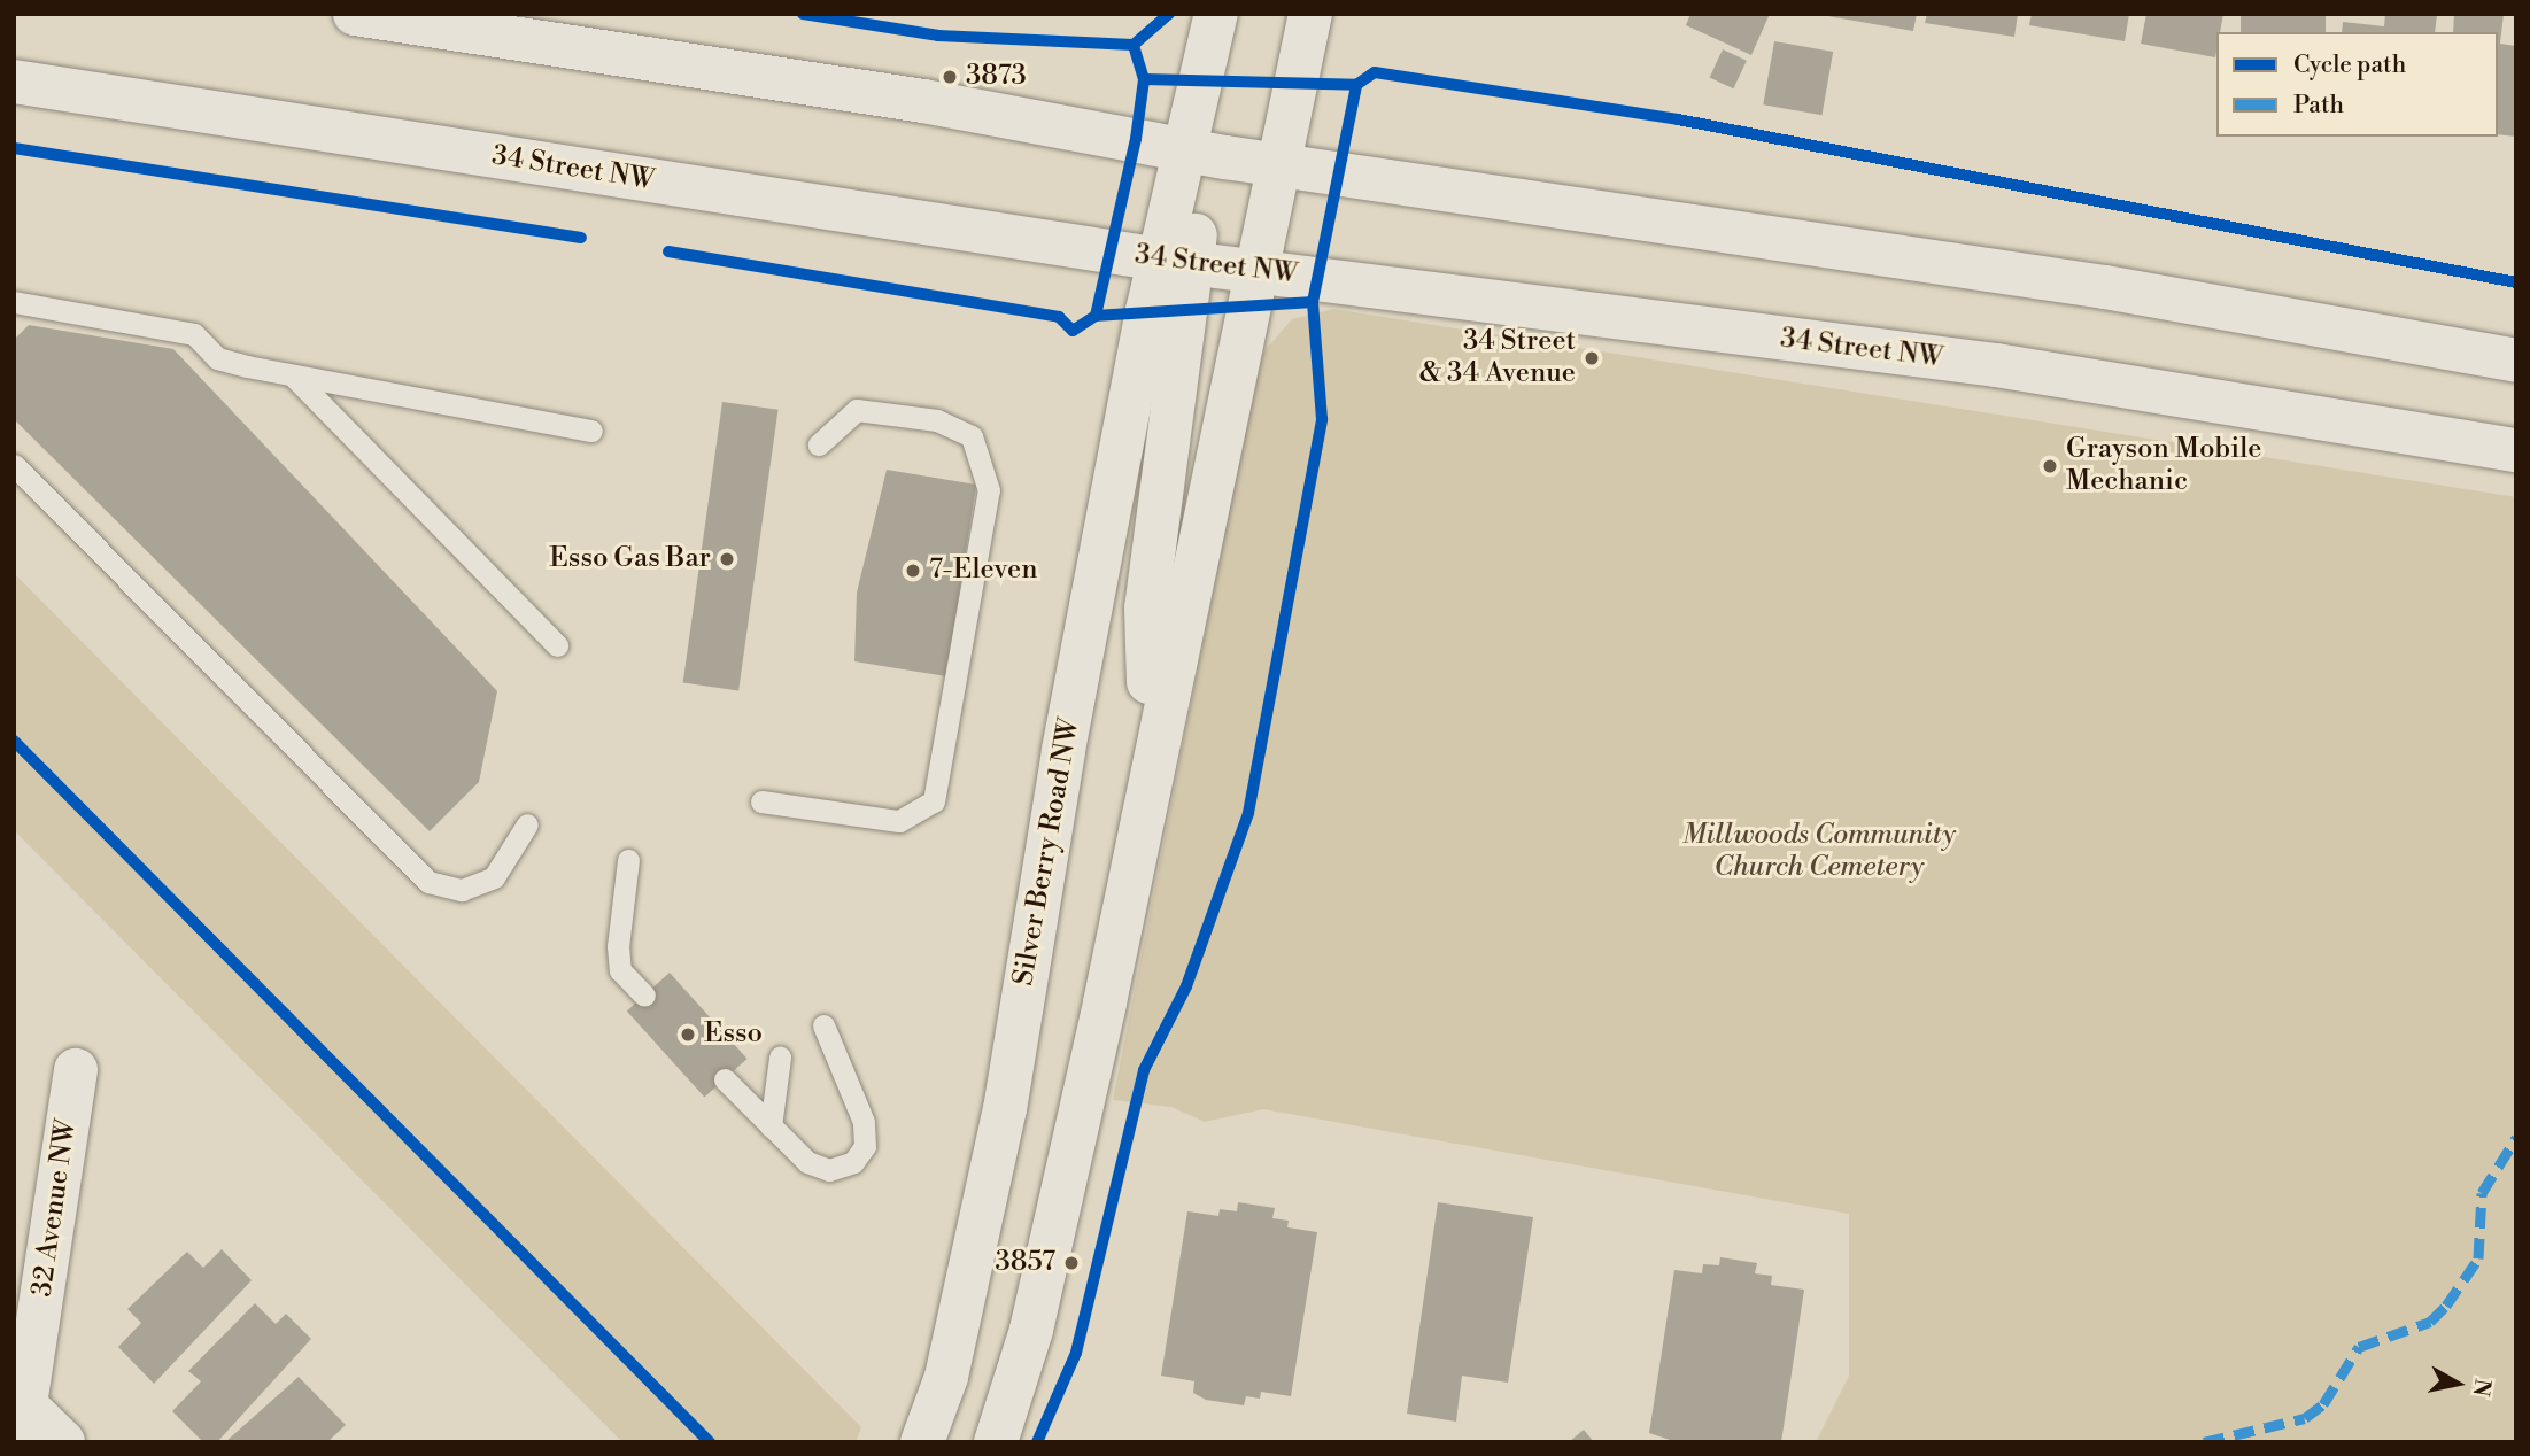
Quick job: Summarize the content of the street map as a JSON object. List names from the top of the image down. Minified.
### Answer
{"streets":{"main road":["34 Street NW","Silver Berry Road NW","32 Avenue NW"]},"crossings":[["34 Street NW","Silver Berry Road NW"]],"parks":["Millwoods Community Church Cemetery"],"places":["3873","34 Street & 34 Avenue","Grayson Mobile Mechanic","Esso Gas Bar","7-Eleven","Esso","3857"],"legend":["Cycle path","Path"],"north":"right"}
